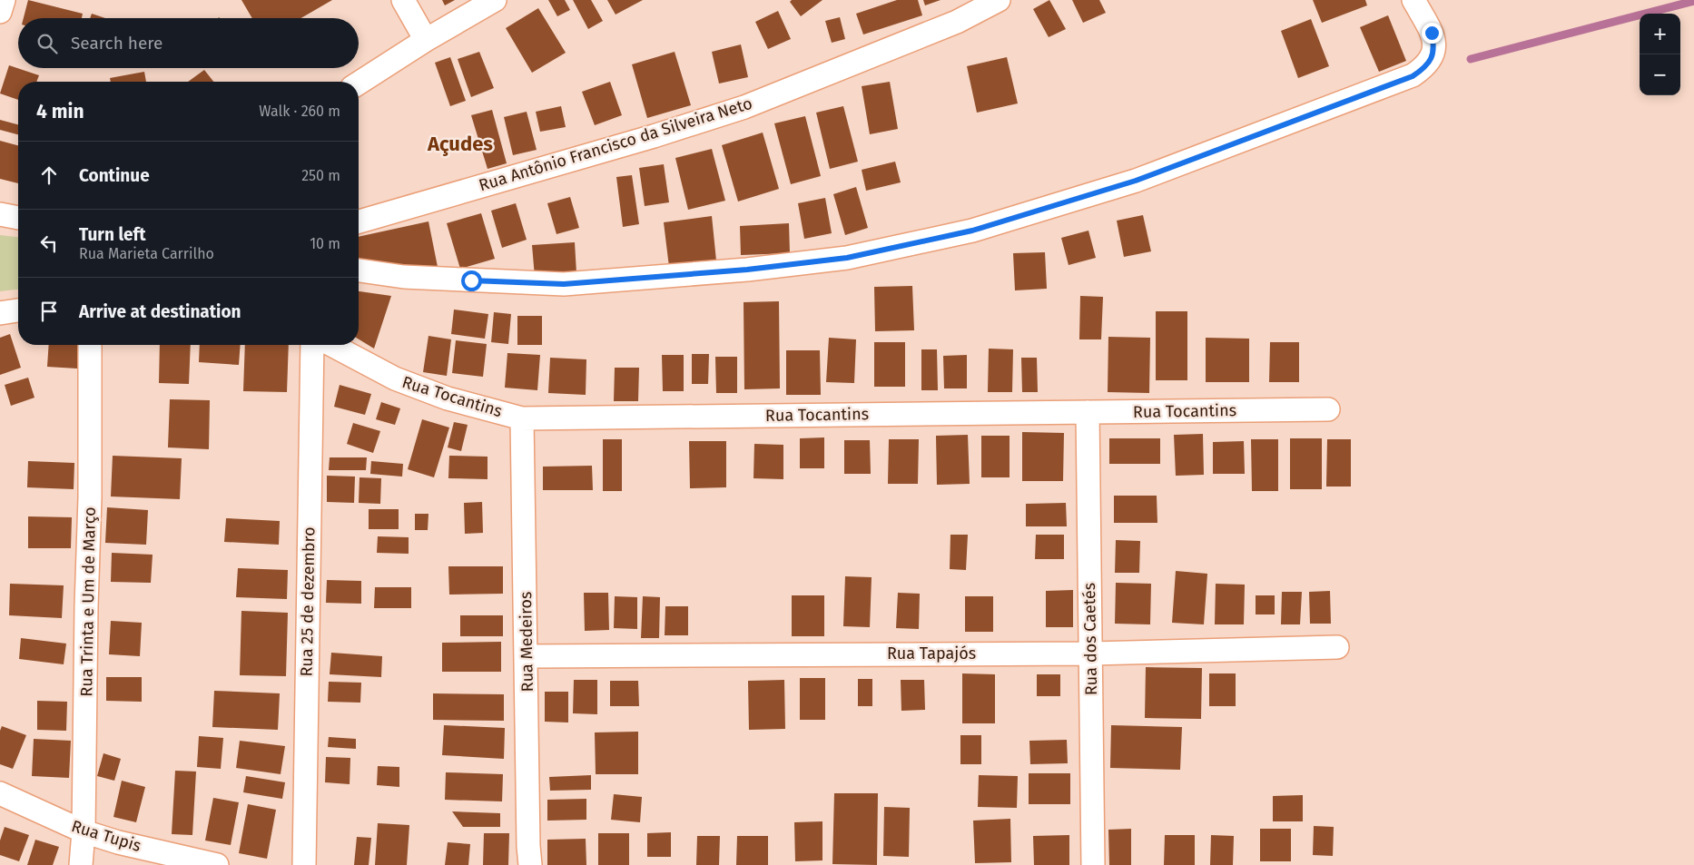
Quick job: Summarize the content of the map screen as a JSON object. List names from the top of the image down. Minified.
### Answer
{"streets":{"street":["Rua Antônio Francisco da Silveira Neto","Rua Tocantins","Rua Trinta e Um de Março","Rua 25 de dezembro","Rua dos Caetés","Rua Medeiros","Rua Tapajós","Rua Tupis"]},"crossings":[["Rua Tocantins","Rua dos Caetés"],["Rua Tocantins","Rua Medeiros"],["Rua Trinta e Um de Março","Rua Tupis"],["Rua dos Caetés","Rua Tapajós"],["Rua Medeiros","Rua Tapajós"]],"districts":["Açudes"],"page":{"map_buttons":["+","−"],"search":"Search here","heading":["4 min","Walk · 260 m"],"list":[["Continue","250 m"],["Turn left","Rua Marieta Carrilho","10 m"],"Arrive at destination"]}}
